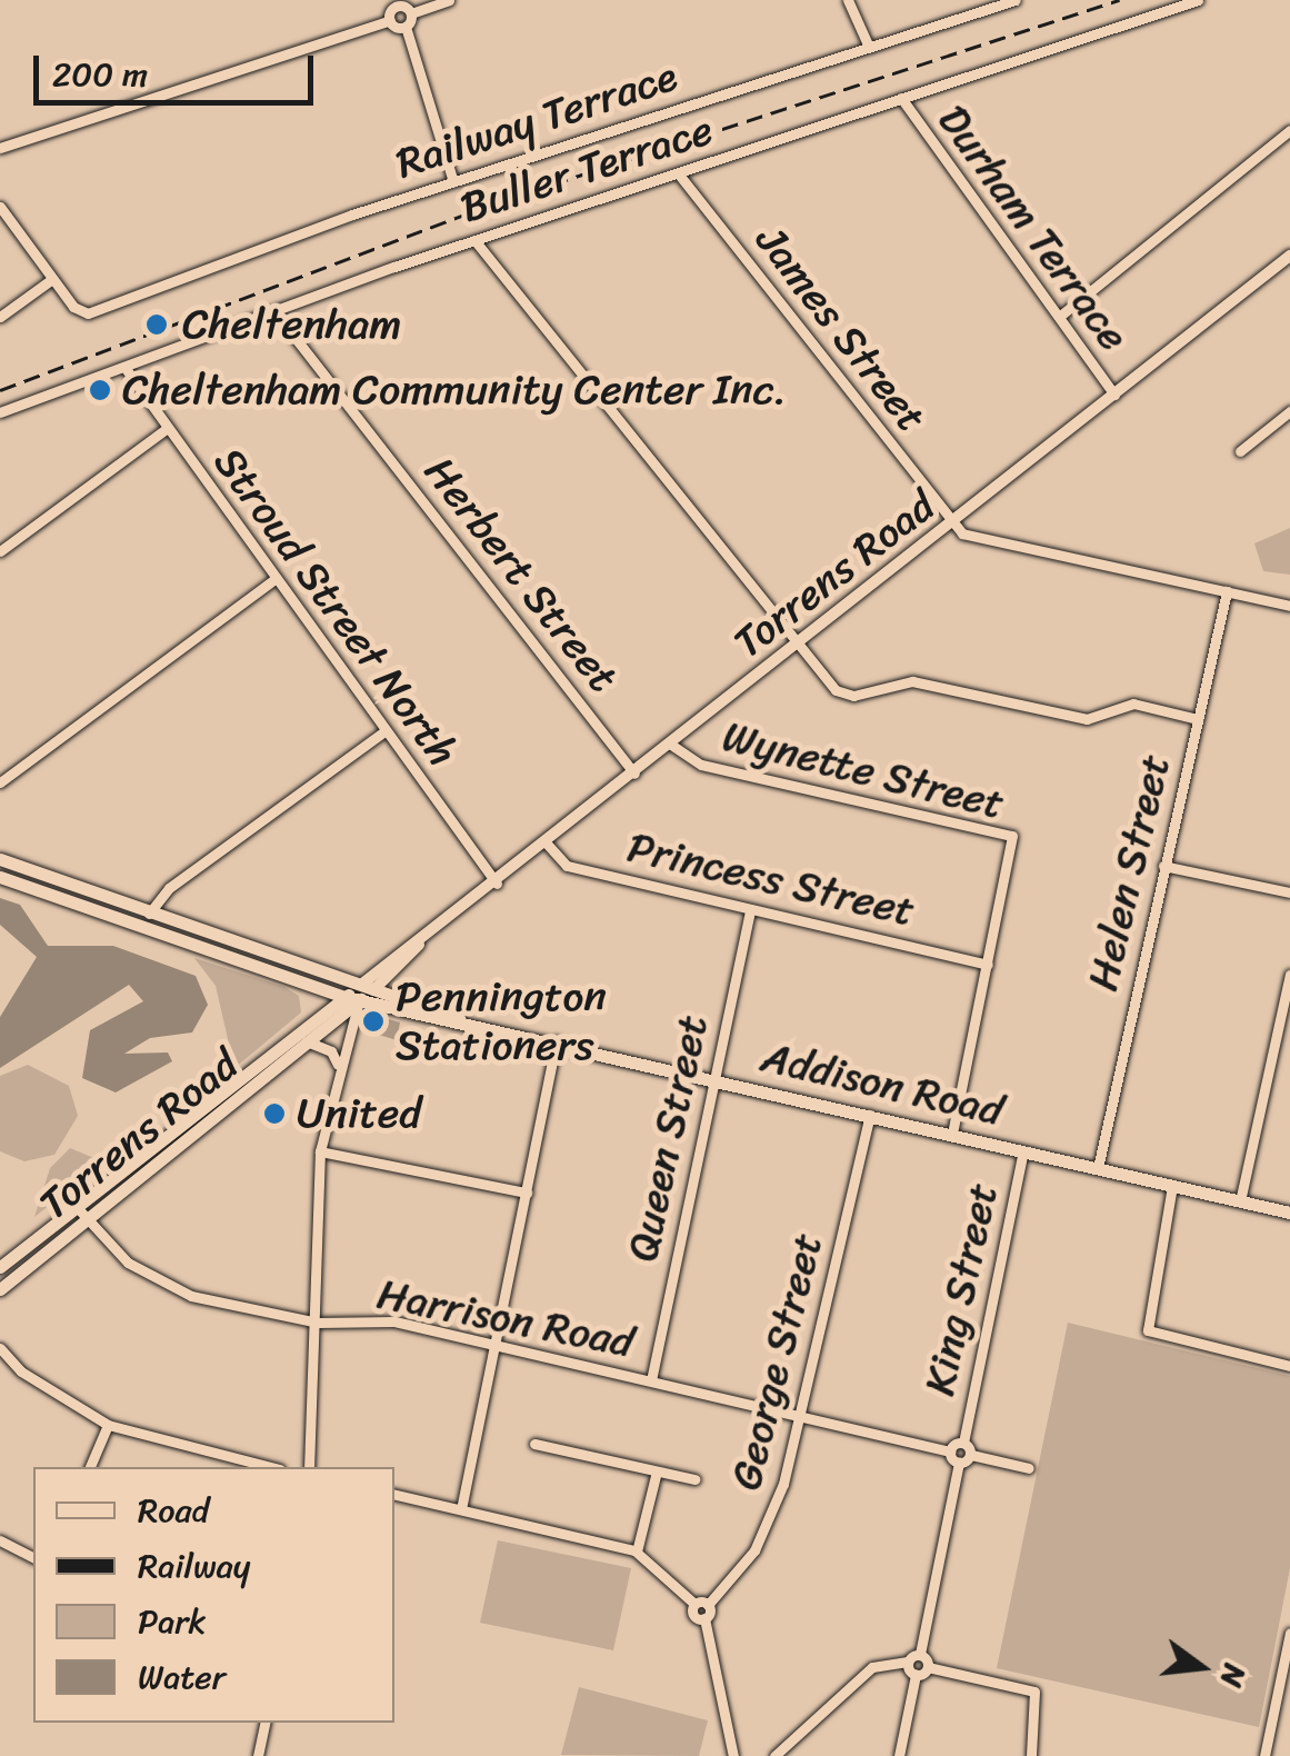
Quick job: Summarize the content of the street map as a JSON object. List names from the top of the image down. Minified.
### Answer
{"streets":{"main road":["Torrens Road","Addison Road"],"street":["Railway Terrace","Buller Terrace","Durham Terrace","James Street","Herbert Street","Stroud Street North","Wynette Street","Helen Street","Princess Street","Queen Street","King Street","Harrison Road","George Street"]},"crossings":[["Buller Terrace","Durham Terrace"],["Buller Terrace","James Street"],["Buller Terrace","Herbert Street"],["Buller Terrace","Stroud Street North"],["Durham Terrace","Torrens Road"],["James Street","Torrens Road"],["Herbert Street","Torrens Road"],["Torrens Road","Stroud Street North"],["Torrens Road","Wynette Street"],["Torrens Road","Princess Street"],["Torrens Road","Addison Road"],["Torrens Road","Harrison Road"],["Wynette Street","Princess Street"],["Wynette Street","Addison Road"],["Helen Street","Addison Road"],["Princess Street","Queen Street"],["Addison Road","Queen Street"],["Addison Road","King Street"],["Addison Road","George Street"],["Queen Street","Harrison Road"],["Harrison Road","George Street"]],"places":["Cheltenham","Cheltenham Community Center Inc.","Pennington Stationers","United"],"legend":["Road","Railway","Park","Water"],"scale_bar":"200 m","north":"right"}
